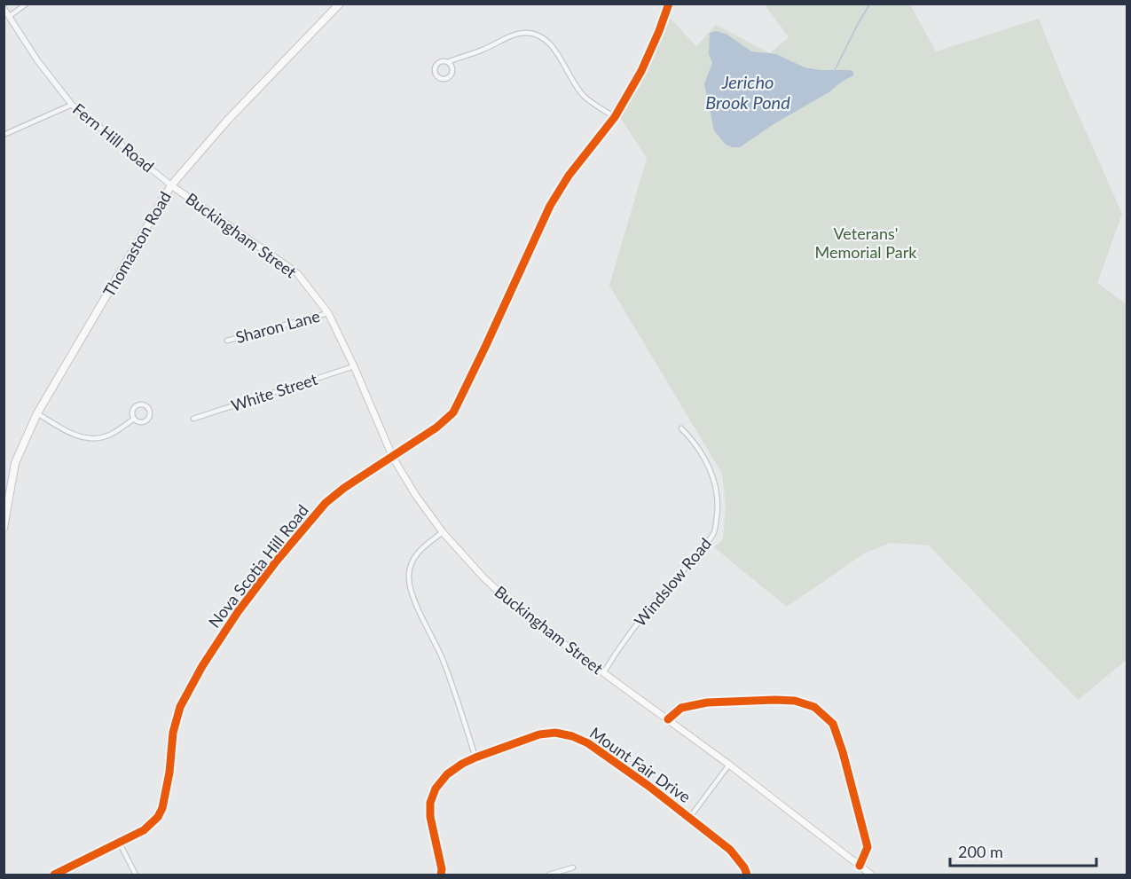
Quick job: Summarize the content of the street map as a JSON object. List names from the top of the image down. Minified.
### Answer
{"streets":{"main road":["Buckingham Street","Thomaston Road"],"street":["Fern Hill Road","Sharon Lane","White Street","Nova Scotia Hill Road","Windslow Road","Mount Fair Drive"]},"crossings":[["Fern Hill Road","Buckingham Street"],["Fern Hill Road","Thomaston Road"],["Buckingham Street","Thomaston Road"],["Buckingham Street","Sharon Lane"],["Buckingham Street","White Street"],["Buckingham Street","Nova Scotia Hill Road"],["Buckingham Street","Windslow Road"]],"water":["Jericho Brook Pond"],"parks":["Veterans' Memorial Park"],"scale_bar":"200 m"}
